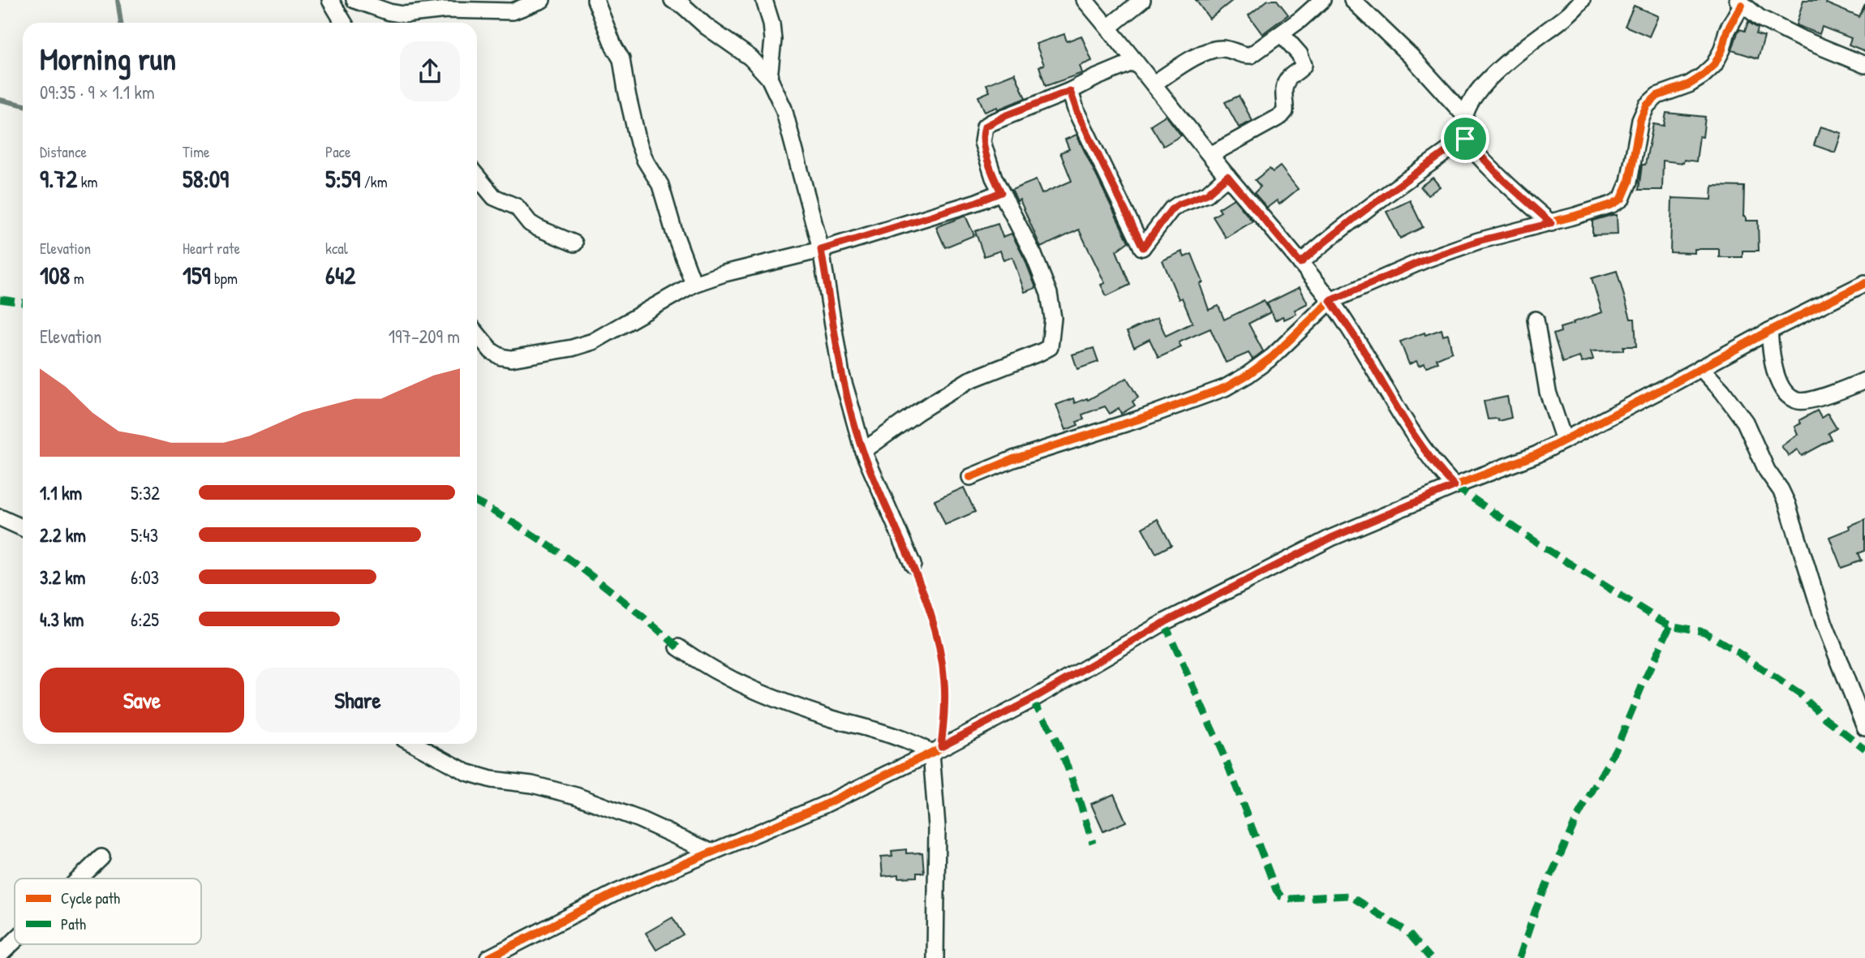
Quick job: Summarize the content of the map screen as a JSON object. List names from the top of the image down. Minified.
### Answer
{"legend":["Cycle path","Path"],"page":{"heading":["Morning run","09:35 · 9 × 1.1 km"],"stats":[["Distance","9.72 km"],["Time","58:09"],["Pace","5:59 /km"],["Elevation","108 m"],["Heart rate","159 bpm"],["kcal","642"]],"chart":["Elevation","197–209 m"],"list":[{"name":"1.1 km","note":"5:32"},{"name":"2.2 km","note":"5:43"},{"name":"3.2 km","note":"6:03"},{"name":"4.3 km","note":"6:25"}],"buttons":["Save","Share"]}}
